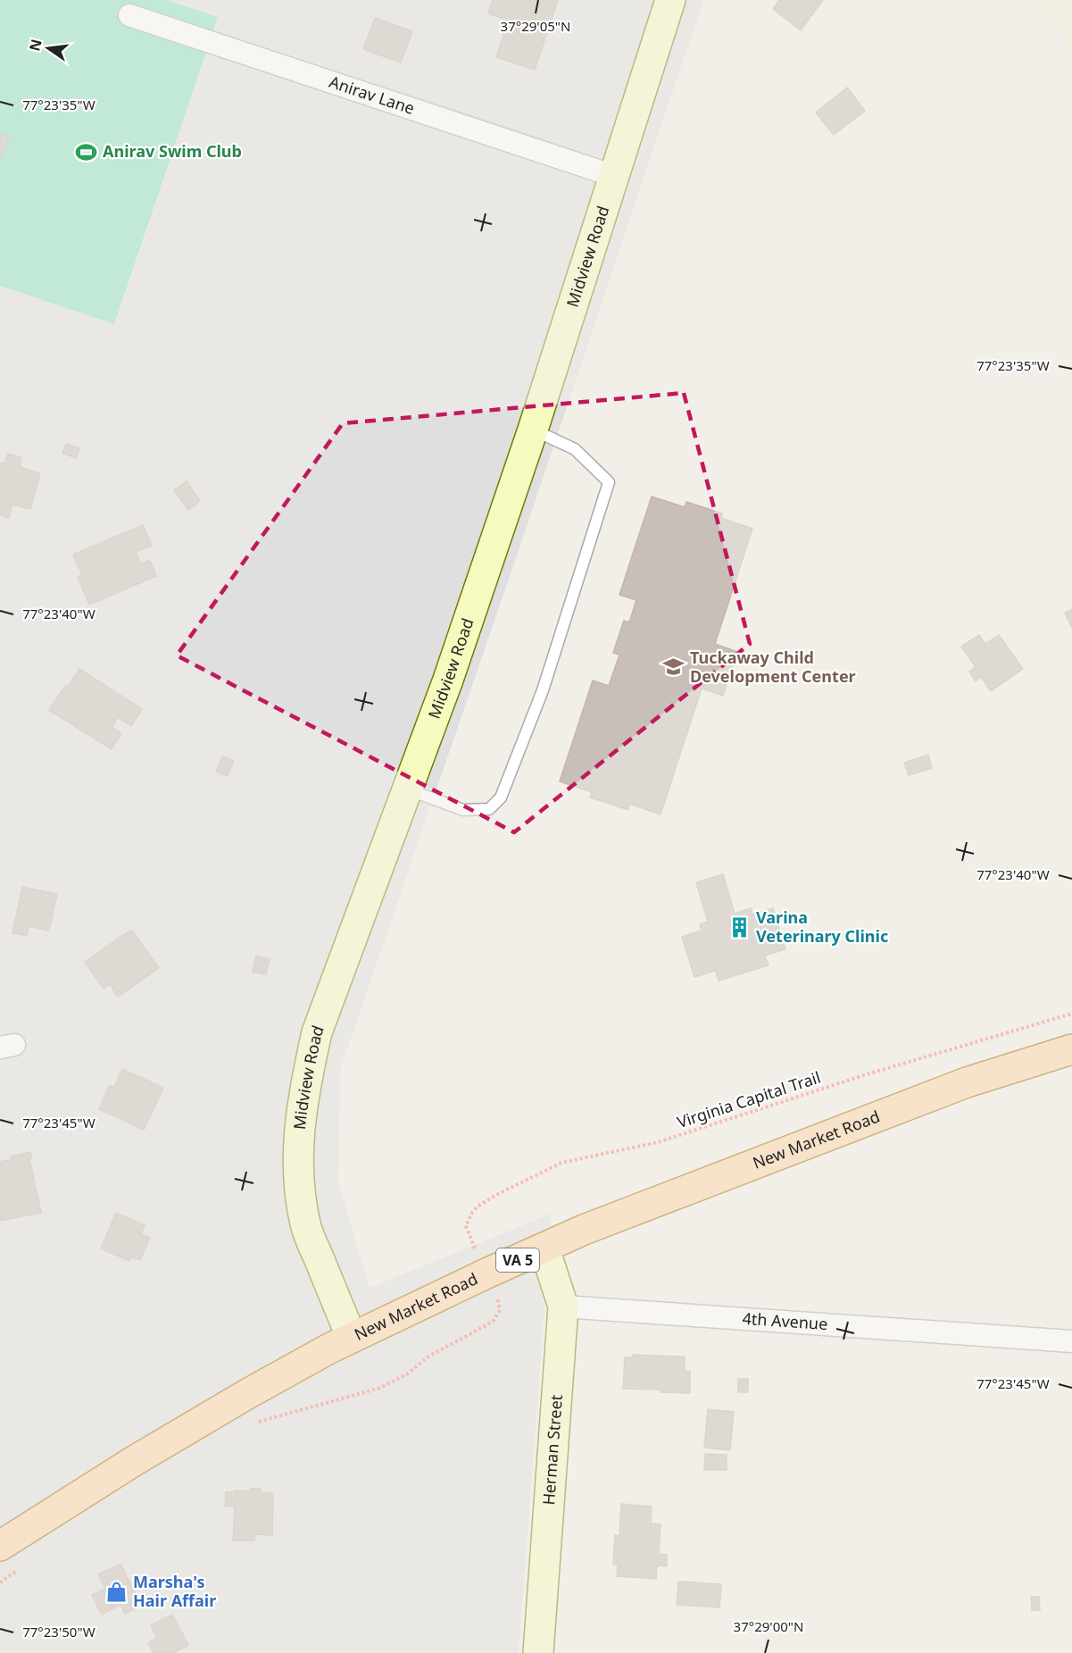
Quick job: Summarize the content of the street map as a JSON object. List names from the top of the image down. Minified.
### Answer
{"streets":{"main road":["New Market Road","VA 5"],"street":["Anirav Lane","Midview Road","4th Avenue","Herman Street"],"path":["Virginia Capital Trail"]},"crossings":[["Anirav Lane","Midview Road"],["Midview Road","New Market Road"],["New Market Road","Herman Street"],["4th Avenue","Herman Street"]],"places":{"sports":["Anirav Swim Club"],"school or university":["Tuckaway Child Development Center"],"building":["Varina Veterinary Clinic"],"shop":["Marsha's Hair Affair"]},"north":"left","coordinates":["37°29'05\"N","77°23'35\"W","77°23'40\"W","77°23'45\"W","37°29'00\"N","77°23'50\"W"]}
